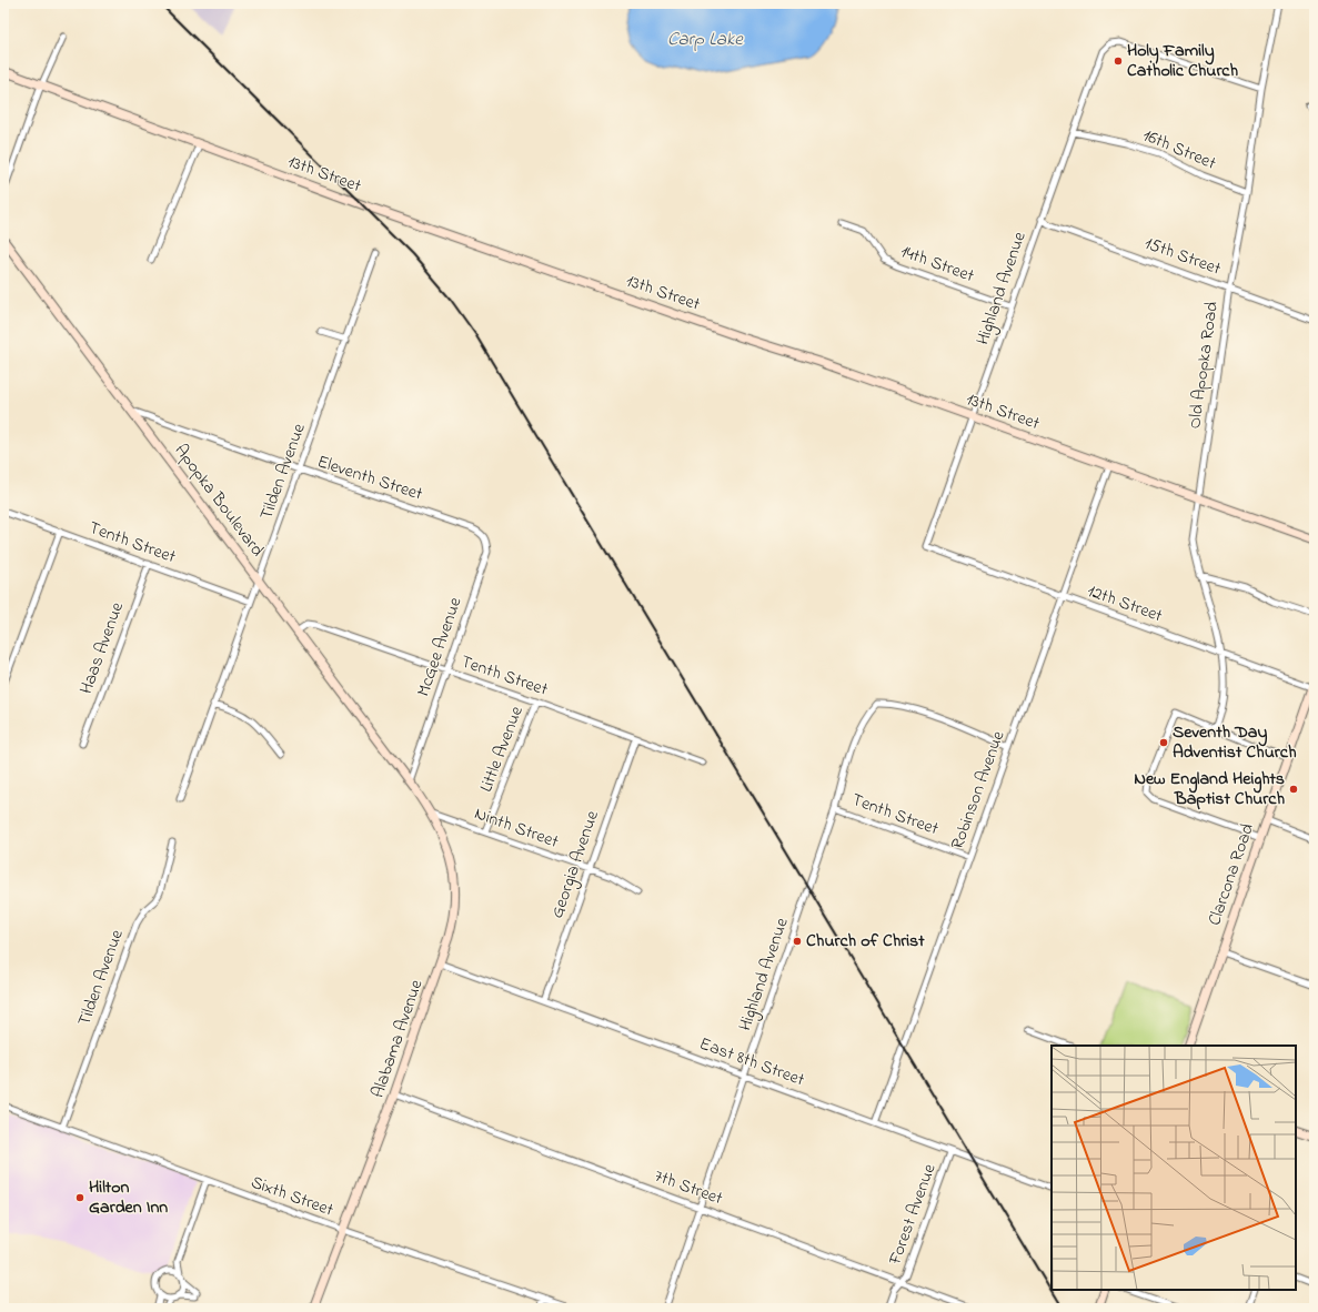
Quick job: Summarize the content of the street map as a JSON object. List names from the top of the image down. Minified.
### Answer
{"streets":{"street":["16th Street","13th Street","15th Street","14th Street","Highland Avenue","Old Apopka Road","Tilden Avenue","Eleventh Street","Apopka Boulevard","Tenth Street","12th Street","McGee Avenue","Haas Avenue","Little Avenue","Robinson Avenue","Ninth Street","Georgia Avenue","Clarcona Road","Alabama Avenue","East 8th Street","7th Street","Sixth Street","Forest Avenue"]},"crossings":[["16th Street","Highland Avenue"],["16th Street","Old Apopka Road"],["13th Street","Highland Avenue"],["13th Street","Old Apopka Road"],["13th Street","Robinson Avenue"],["15th Street","Highland Avenue"],["15th Street","Old Apopka Road"],["14th Street","Highland Avenue"],["Highland Avenue","Old Apopka Road"],["Highland Avenue","Tenth Street"],["Highland Avenue","12th Street"],["Highland Avenue","Robinson Avenue"],["Highland Avenue","East 8th Street"],["Highland Avenue","7th Street"],["Old Apopka Road","12th Street"],["Tilden Avenue","Eleventh Street"],["Tilden Avenue","Apopka Boulevard"],["Tilden Avenue","Tenth Street"],["Tilden Avenue","Sixth Street"],["Eleventh Street","Apopka Boulevard"],["Eleventh Street","McGee Avenue"],["Apopka Boulevard","Tenth Street"],["Apopka Boulevard","McGee Avenue"],["Apopka Boulevard","Alabama Avenue"],["Tenth Street","McGee Avenue"],["Tenth Street","Haas Avenue"],["Tenth Street","Little Avenue"],["Tenth Street","Robinson Avenue"],["Tenth Street","Georgia Avenue"],["12th Street","Robinson Avenue"],["12th Street","Clarcona Road"],["McGee Avenue","Alabama Avenue"],["Little Avenue","Ninth Street"],["Robinson Avenue","East 8th Street"],["Ninth Street","Georgia Avenue"],["Ninth Street","Alabama Avenue"],["Georgia Avenue","East 8th Street"],["Alabama Avenue","East 8th Street"],["Alabama Avenue","7th Street"],["Alabama Avenue","Sixth Street"],["East 8th Street","Forest Avenue"],["7th Street","Forest Avenue"]],"water":["Carp Lake"],"places":["Holy Family Catholic Church","Seventh Day Adventist Church","New England Heights Baptist Church","Church of Christ","Hilton Garden Inn"]}
